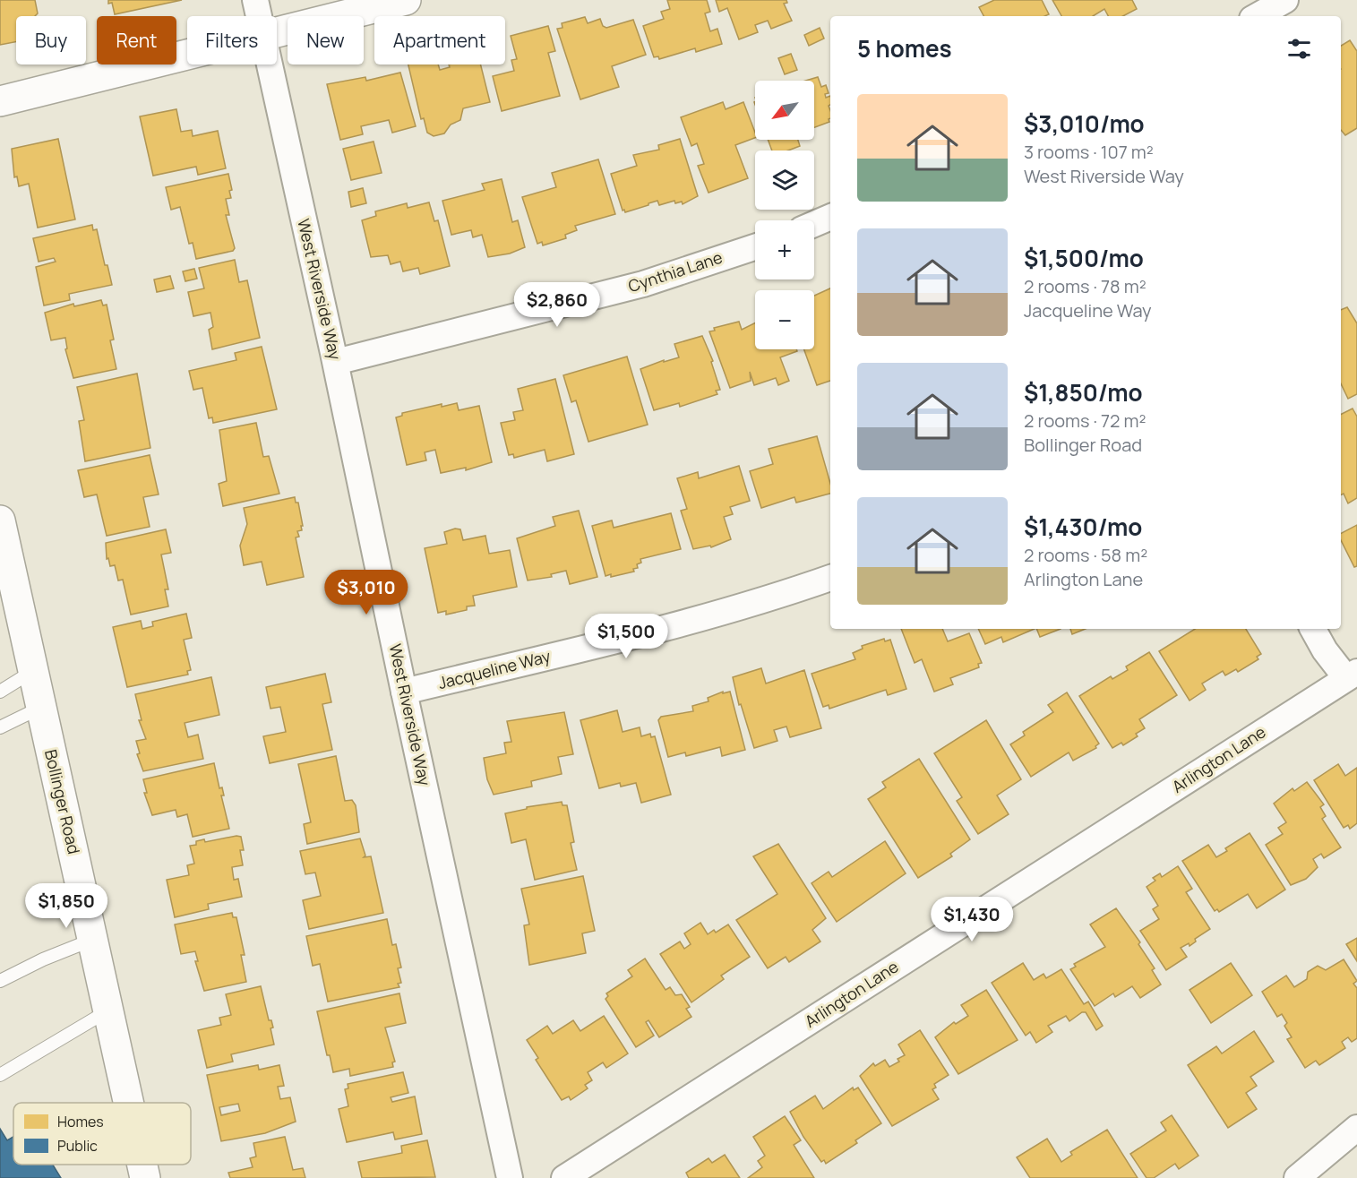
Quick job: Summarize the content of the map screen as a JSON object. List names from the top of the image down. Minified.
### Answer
{"streets":{"main road":["Bollinger Road"],"street":["Cynthia Lane","West Riverside Way","Jacqueline Way","Arlington Lane"]},"crossings":[["Cynthia Lane","West Riverside Way"],["West Riverside Way","Jacqueline Way"]],"legend":["Homes","Public"],"north":"bottom left","page":{"chip":["Buy","Rent","Filters","New","Apartment"],"heading":"5 homes","map_buttons":["+","−"],"list":[{"name":"$3,010/mo","note":"3 rooms · 107 m² · West Riverside Way"},{"name":"$1,500/mo","note":"2 rooms · 78 m² · Jacqueline Way"},{"name":"$1,850/mo","note":"2 rooms · 72 m² · Bollinger Road"},{"name":"$1,430/mo","note":"2 rooms · 58 m² · Arlington Lane"}],"price":["$2,860","$3,010","$1,500","$1,850","$1,430"]}}
